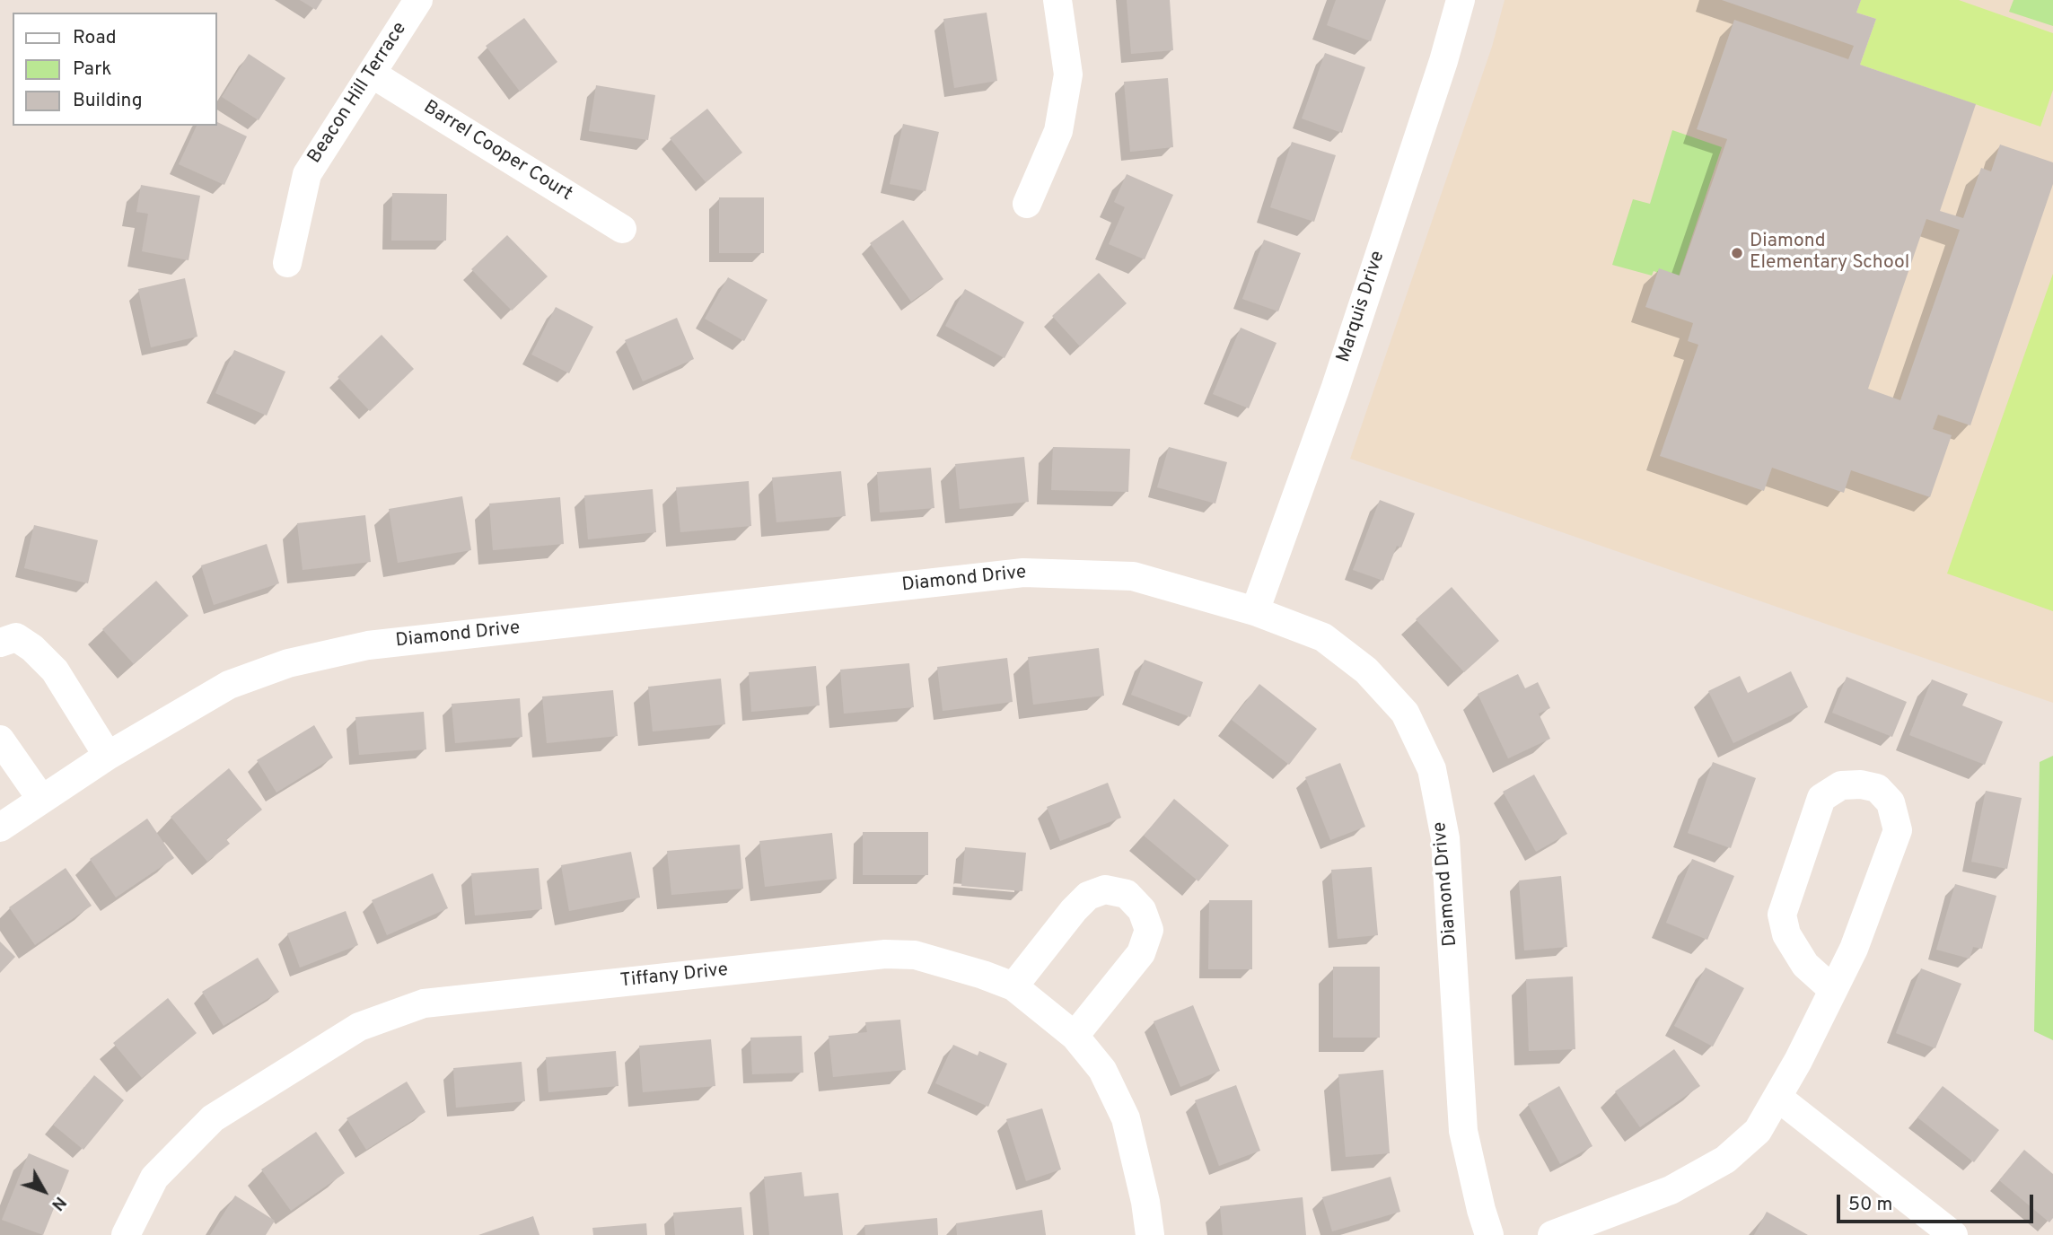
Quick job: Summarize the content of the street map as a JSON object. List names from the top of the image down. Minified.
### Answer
{"streets":{"street":["Beacon Hill Terrace","Barrel Cooper Court","Marquis Drive","Diamond Drive","Tiffany Drive"]},"crossings":[["Beacon Hill Terrace","Barrel Cooper Court"],["Marquis Drive","Diamond Drive"]],"places":["Diamond Elementary School"],"legend":["Road","Park","Building"],"scale_bar":"50 m","north":"bottom right"}
